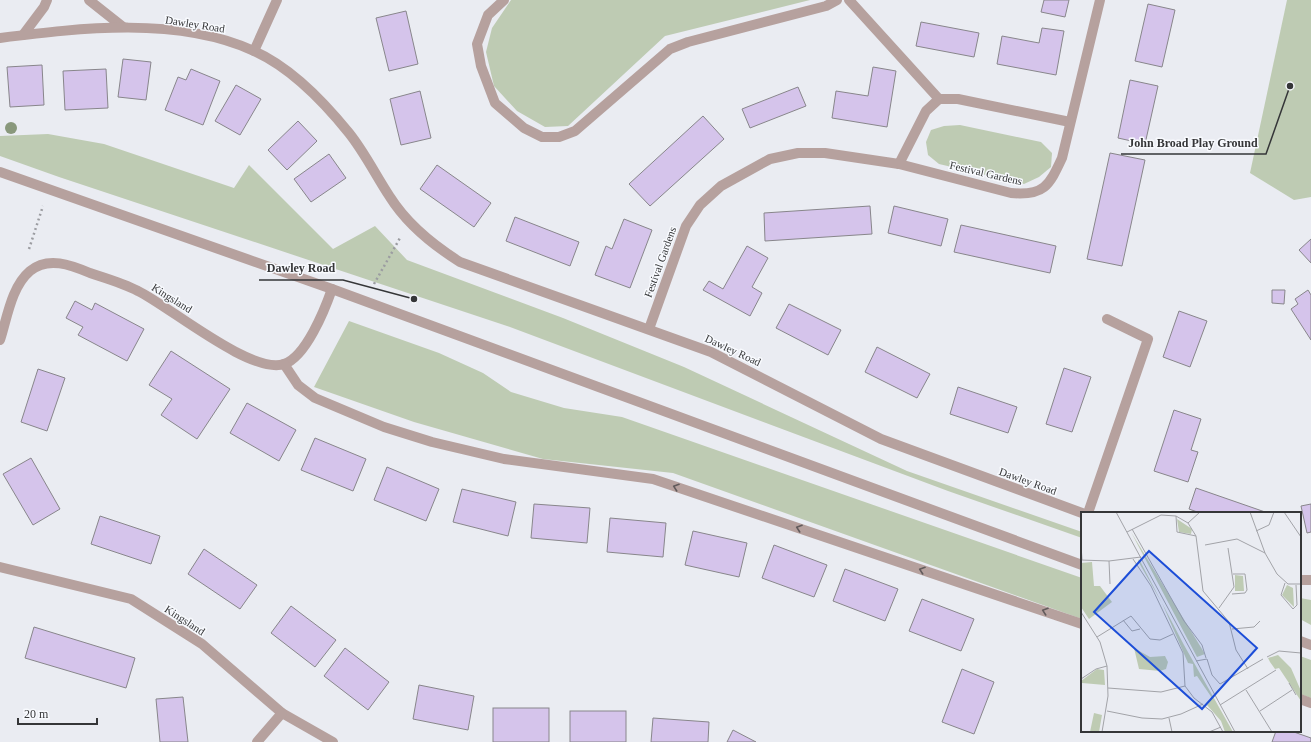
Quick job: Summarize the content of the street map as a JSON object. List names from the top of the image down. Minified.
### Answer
{"streets":{"street":["Dawley Road","Festival Gardens","Kingsland"]},"crossings":[["Dawley Road","Festival Gardens"]],"places":["John Broad Play Ground","Dawley Road"],"scale_bar":"20 m"}
